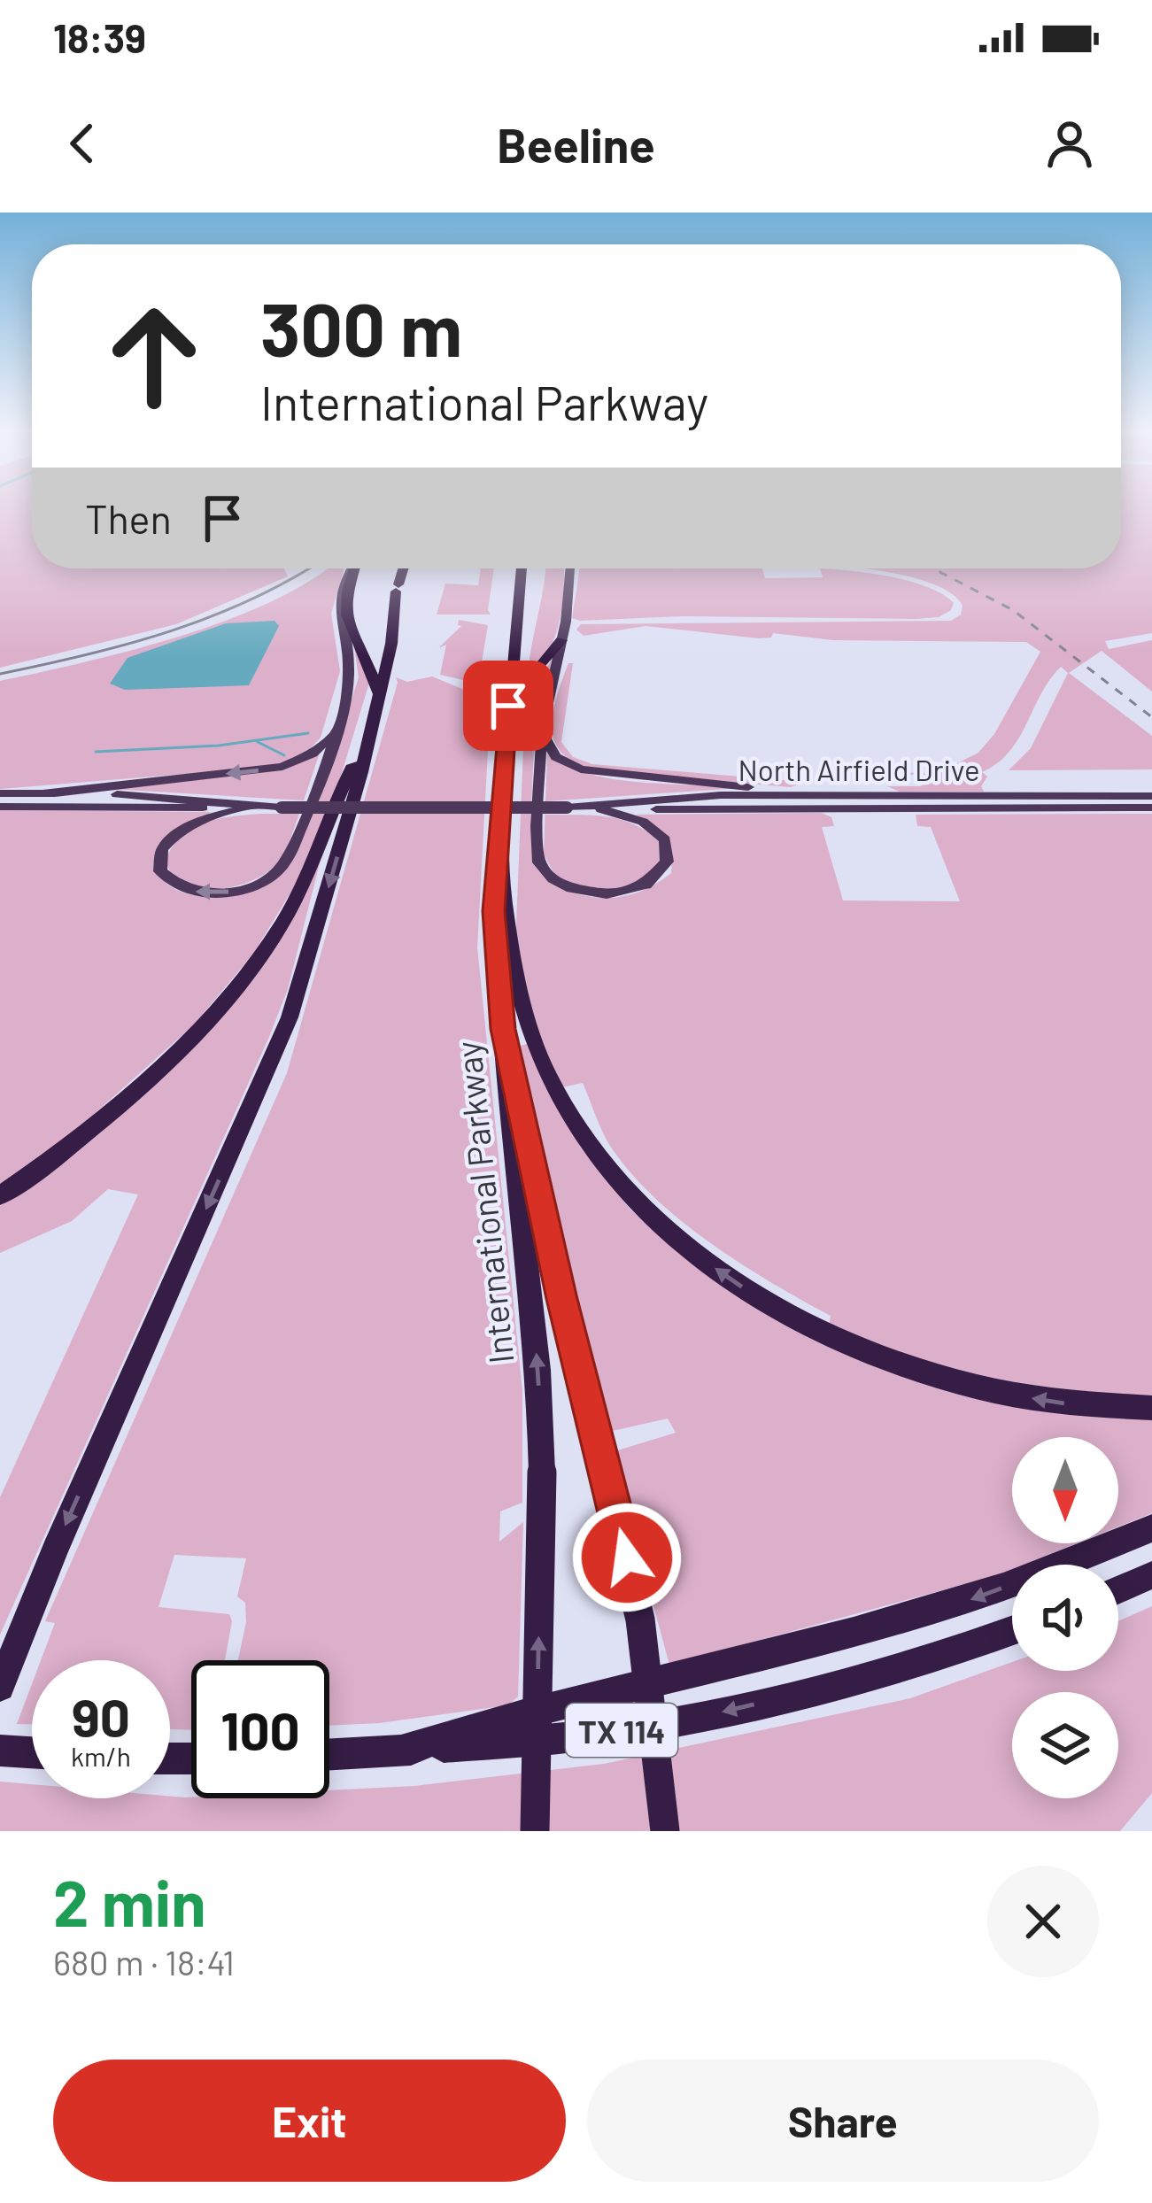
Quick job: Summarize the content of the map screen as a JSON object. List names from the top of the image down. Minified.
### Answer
{"streets":{"highway":["International Parkway","TX 114"],"main road":["North Airfield Drive"]},"north":"bottom","page":{"status":"18:39","header":"Beeline","turn":["300 m","International Parkway"],"then":"Then","speed":"90 km/h","limit":"100","heading":["2 min","680 m · 18:41"],"buttons":["Exit","Share"]}}
